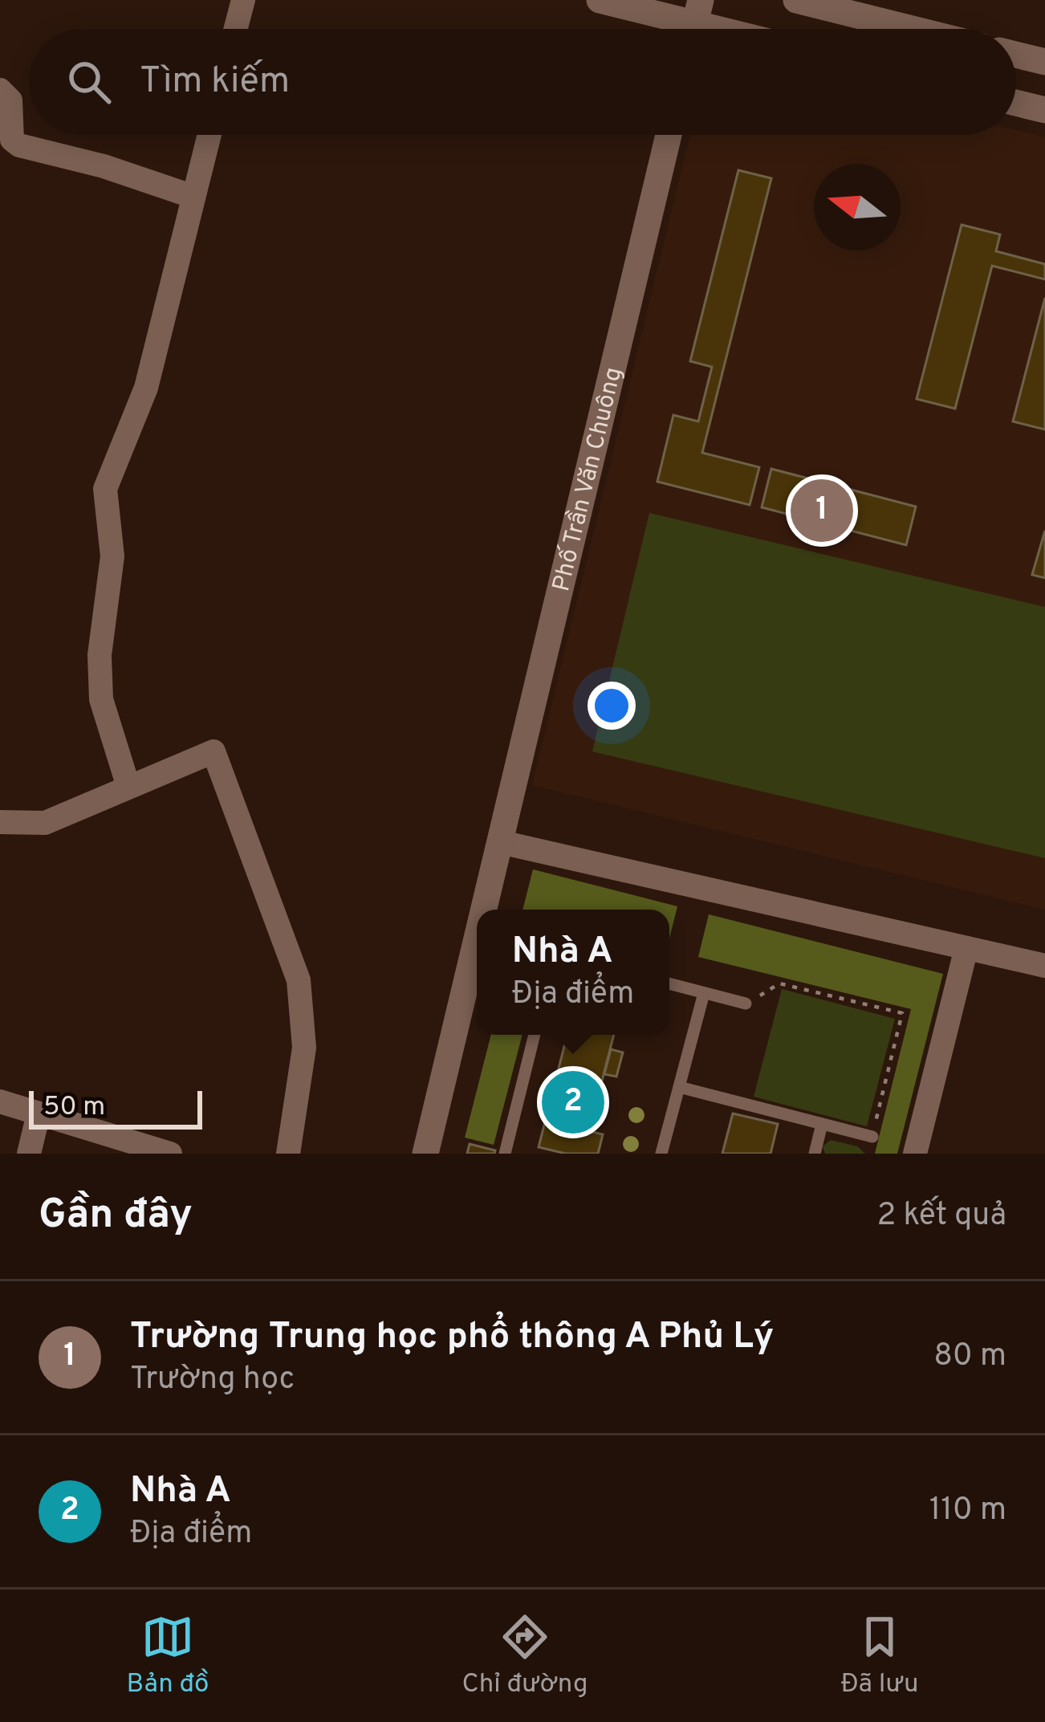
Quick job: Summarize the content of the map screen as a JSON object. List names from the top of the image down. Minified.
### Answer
{"streets":{"street":["Phố Trần Văn Chuông"]},"scale_bar":"50 m","north":"left","page":{"search":"Tìm kiếm","pins":["1","2"],"popup":["Nhà A","Địa điểm"],"scale":"50 m","heading":["Gần đây","2 kết quả"],"list":[{"mark":"1","name":"Trường Trung học phổ thông A Phủ Lý","note":"Trường học","value":"80 m"},{"mark":"2","name":"Nhà A","note":"Địa điểm","value":"110 m"}],"nav":["Bản đồ","Chỉ đường","Đã lưu"]}}
